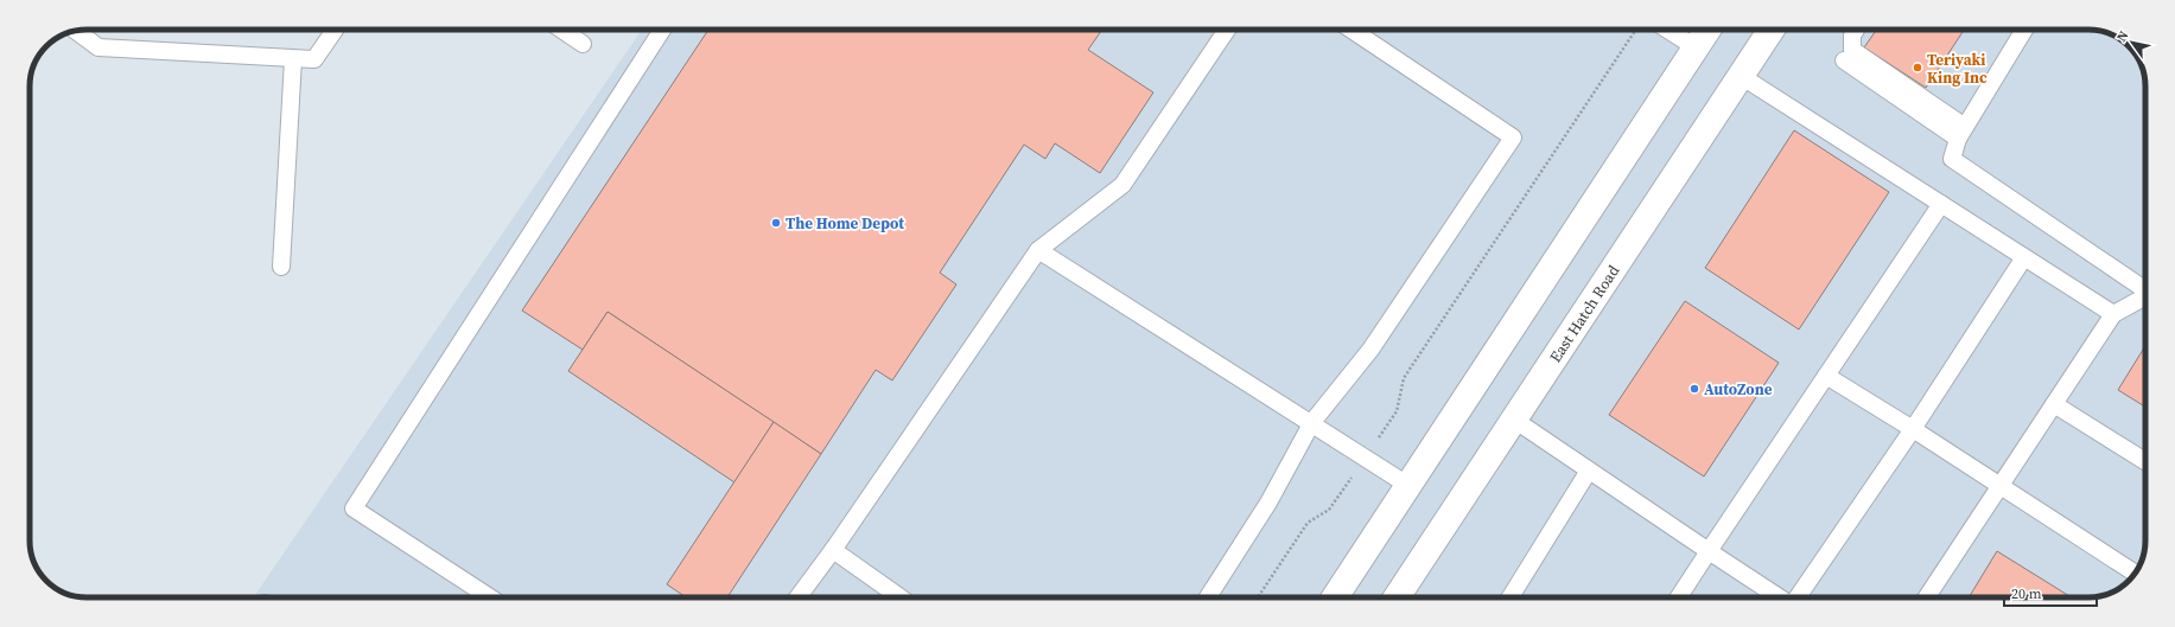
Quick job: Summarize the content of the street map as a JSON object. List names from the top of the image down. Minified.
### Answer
{"streets":{"main road":["East Hatch Road"]},"places":["Teriyaki King Inc","The Home Depot","AutoZone"],"scale_bar":"20 m","north":"top left"}
